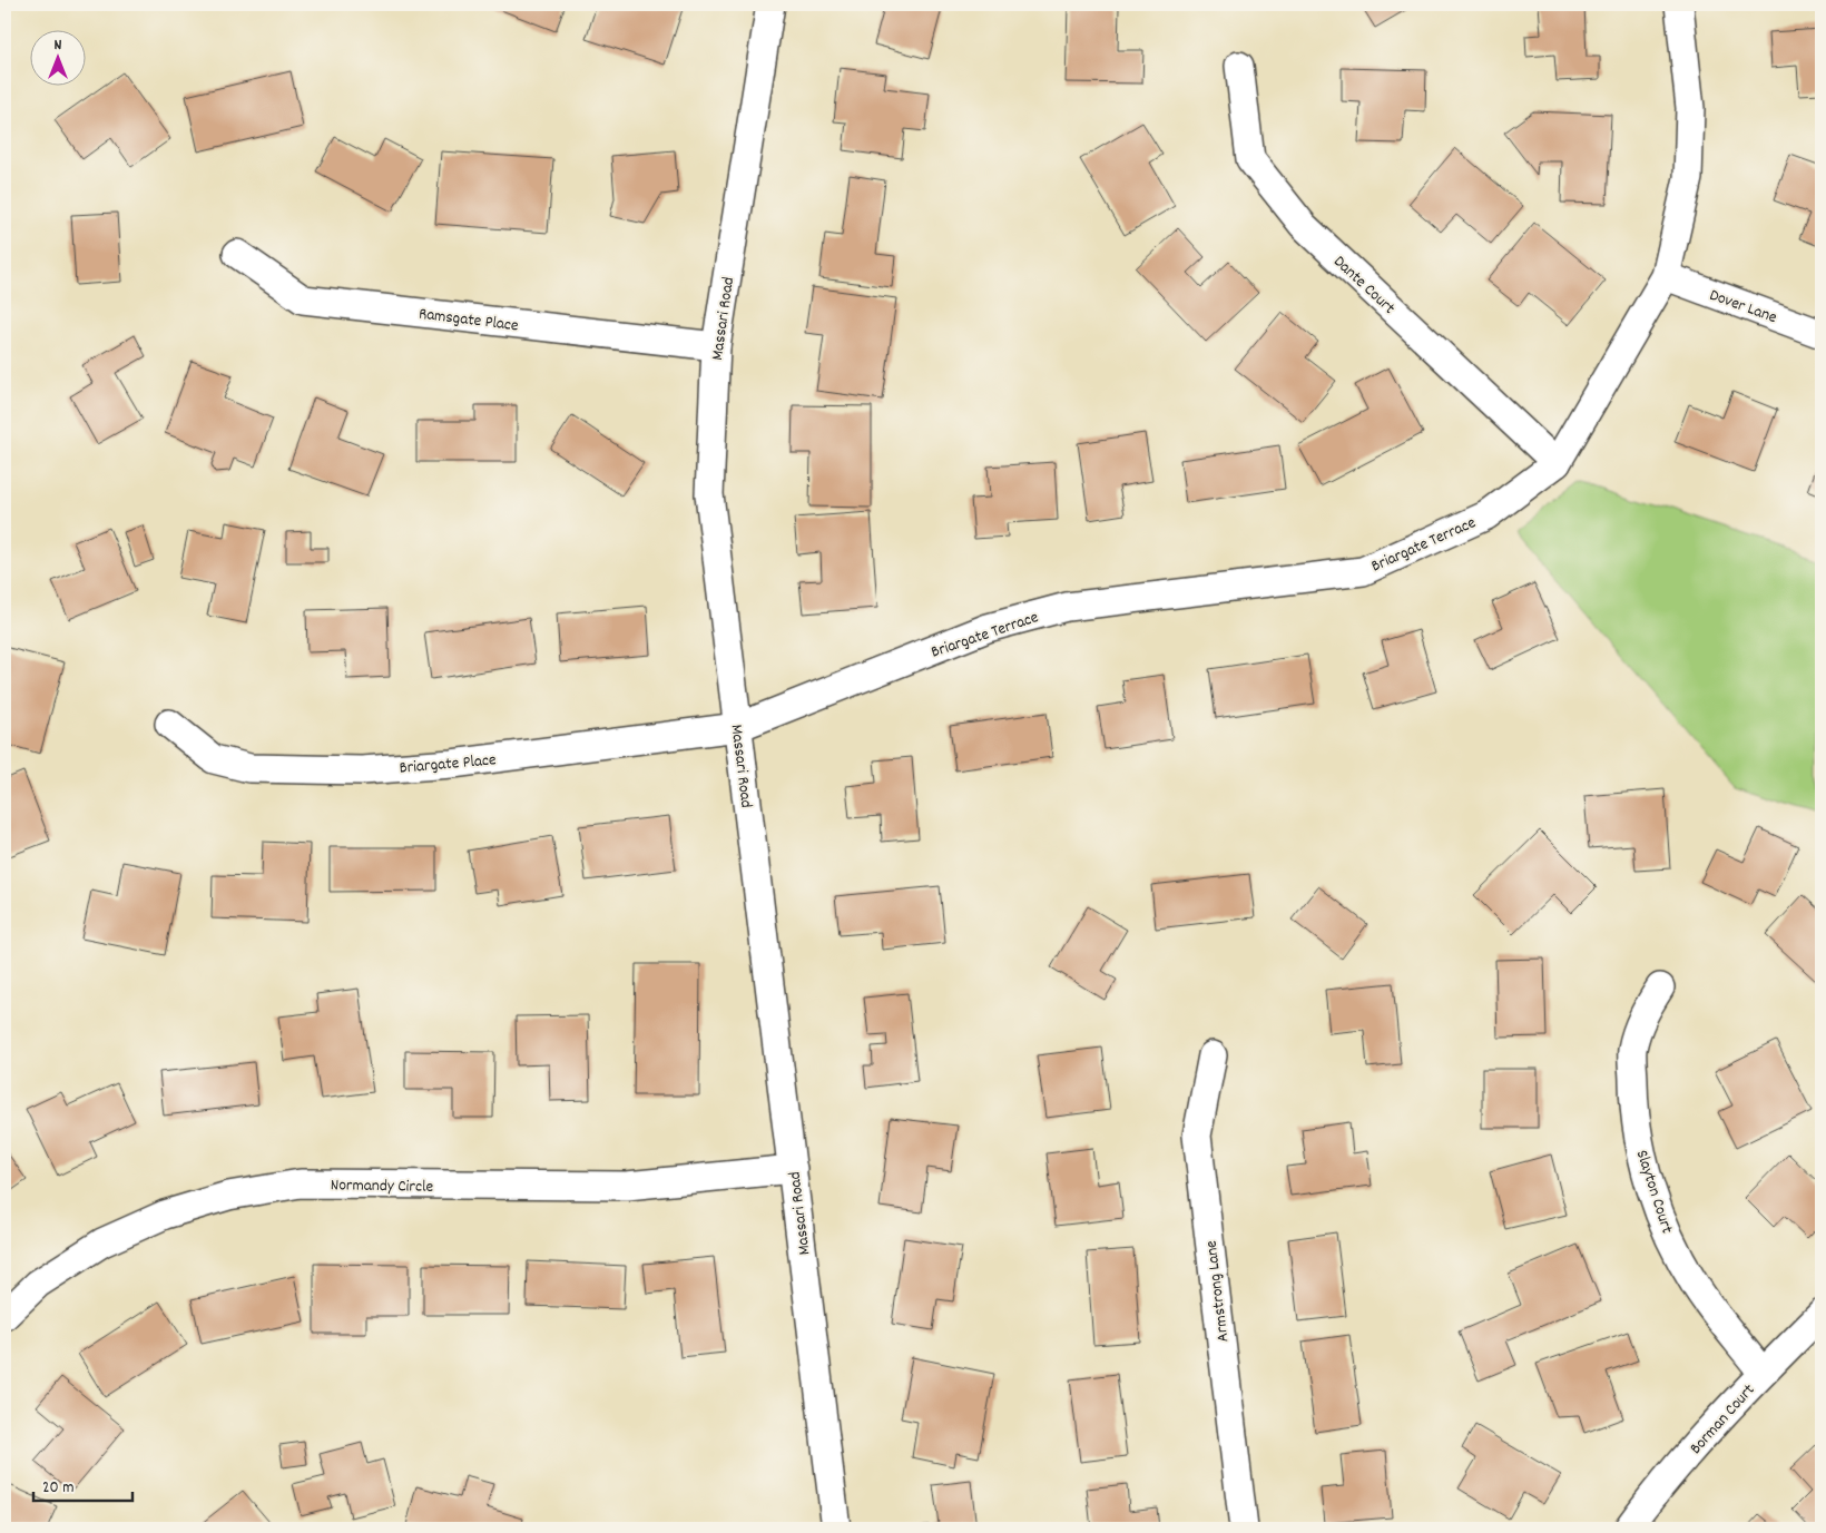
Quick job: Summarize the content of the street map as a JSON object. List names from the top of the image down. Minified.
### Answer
{"streets":{"street":["Dante Court","Dover Lane","Ramsgate Place","Massari Road","Briargate Terrace","Briargate Place","Normandy Circle","Slayton Court","Armstrong Lane","Borman Court"]},"crossings":[["Dante Court","Briargate Terrace"],["Dover Lane","Briargate Terrace"],["Ramsgate Place","Massari Road"],["Massari Road","Briargate Terrace"],["Massari Road","Briargate Place"],["Massari Road","Normandy Circle"],["Briargate Terrace","Briargate Place"],["Slayton Court","Borman Court"]],"scale_bar":"20 m","north":"top"}
